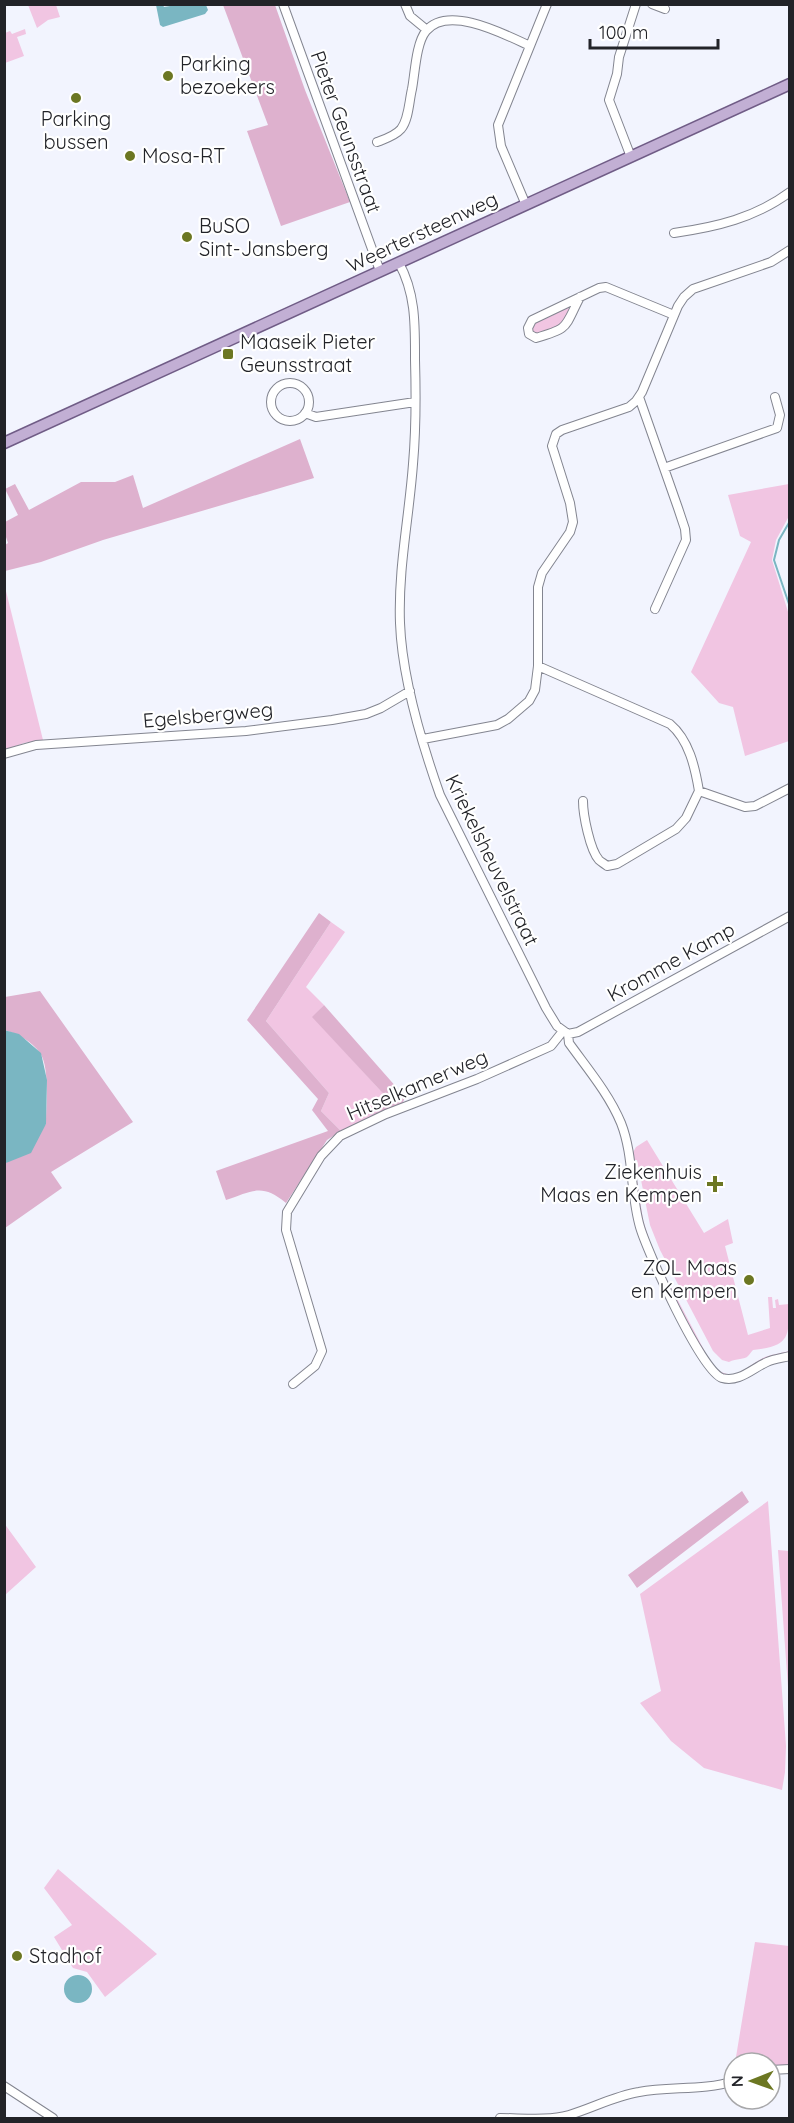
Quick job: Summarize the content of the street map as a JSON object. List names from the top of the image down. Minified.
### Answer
{"streets":{"main road":["Weertersteenweg"],"street":["Pieter Geunsstraat","Egelsbergweg","Kriekelsheuvelstraat","Kromme Kamp","Hitselkamerweg"]},"crossings":[["Pieter Geunsstraat","Weertersteenweg"],["Weertersteenweg","Kriekelsheuvelstraat"],["Egelsbergweg","Kriekelsheuvelstraat"],["Kriekelsheuvelstraat","Kromme Kamp"],["Kriekelsheuvelstraat","Hitselkamerweg"],["Kromme Kamp","Hitselkamerweg"]],"places":{"other":["Parking bezoekers","Parking bussen","Mosa-RT","BuSO Sint-Jansberg","ZOL Maas en Kempen","Stadhof"],"transit":["Maaseik Pieter Geunsstraat"],"health":["Ziekenhuis Maas en Kempen"]},"scale_bar":"100 m","north":"left"}
